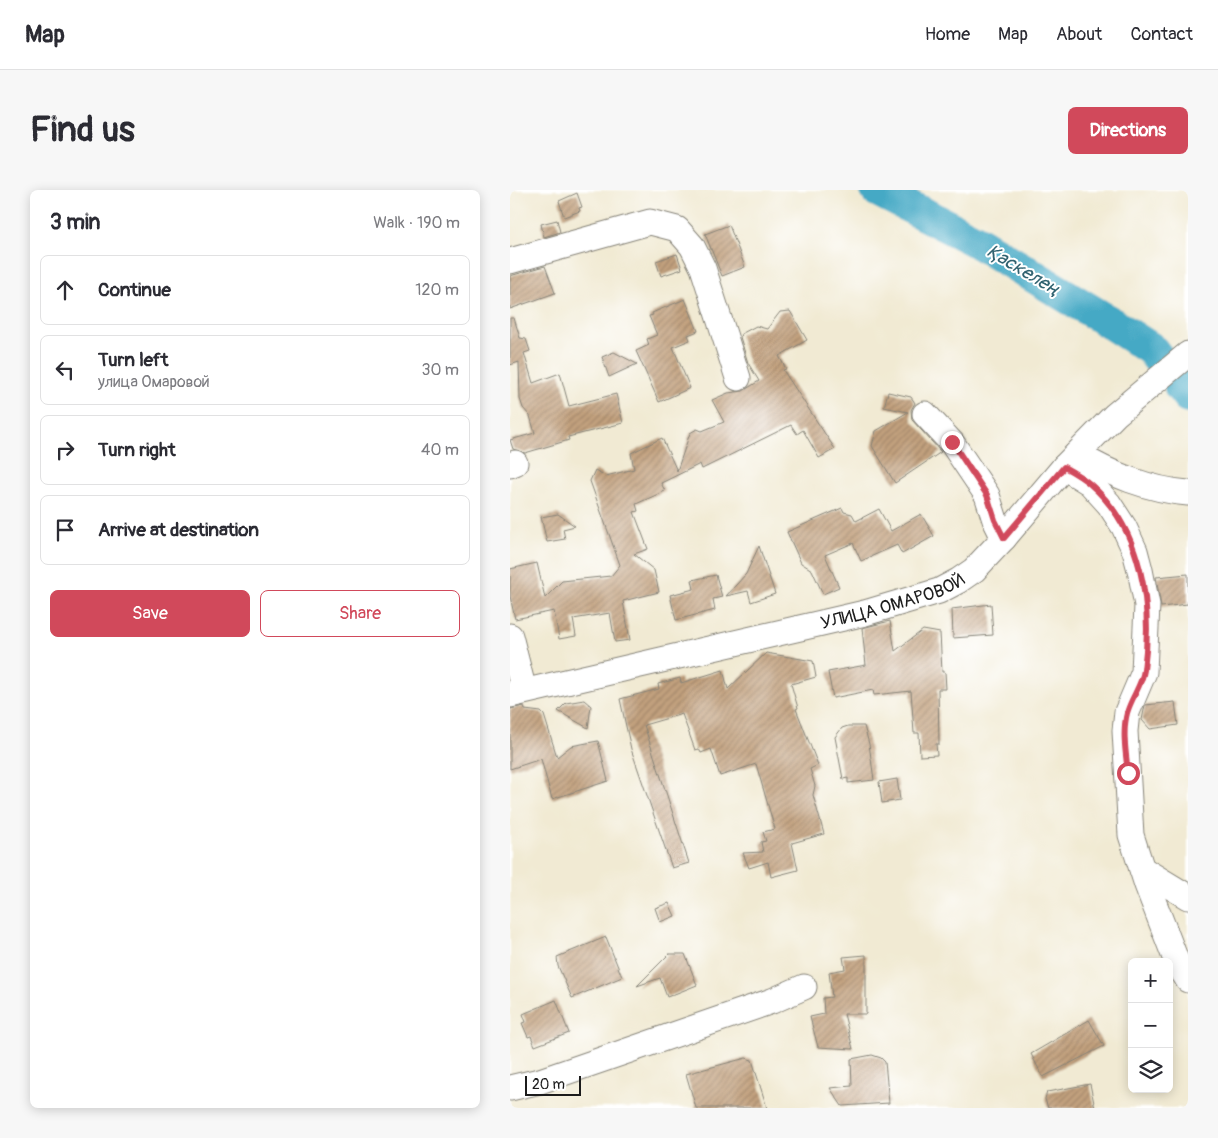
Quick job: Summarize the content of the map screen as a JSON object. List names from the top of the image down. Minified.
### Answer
{"streets":{"street":["УЛИЦА ОМАРОВОЙ"]},"water":["Қаскелең"],"scale_bar":"20 m","page":{"header":"Map","nav":["Home","Map","About","Contact"],"buttons":["Directions",["Save","Share"]],"title":"Find us","heading":["3 min","Walk · 190 m"],"list":[["Continue","120 m"],["Turn left","улица Омаровой","30 m"],["Turn right","40 m"],"Arrive at destination"],"map_buttons":["+","−"],"scale":"20 m"}}
